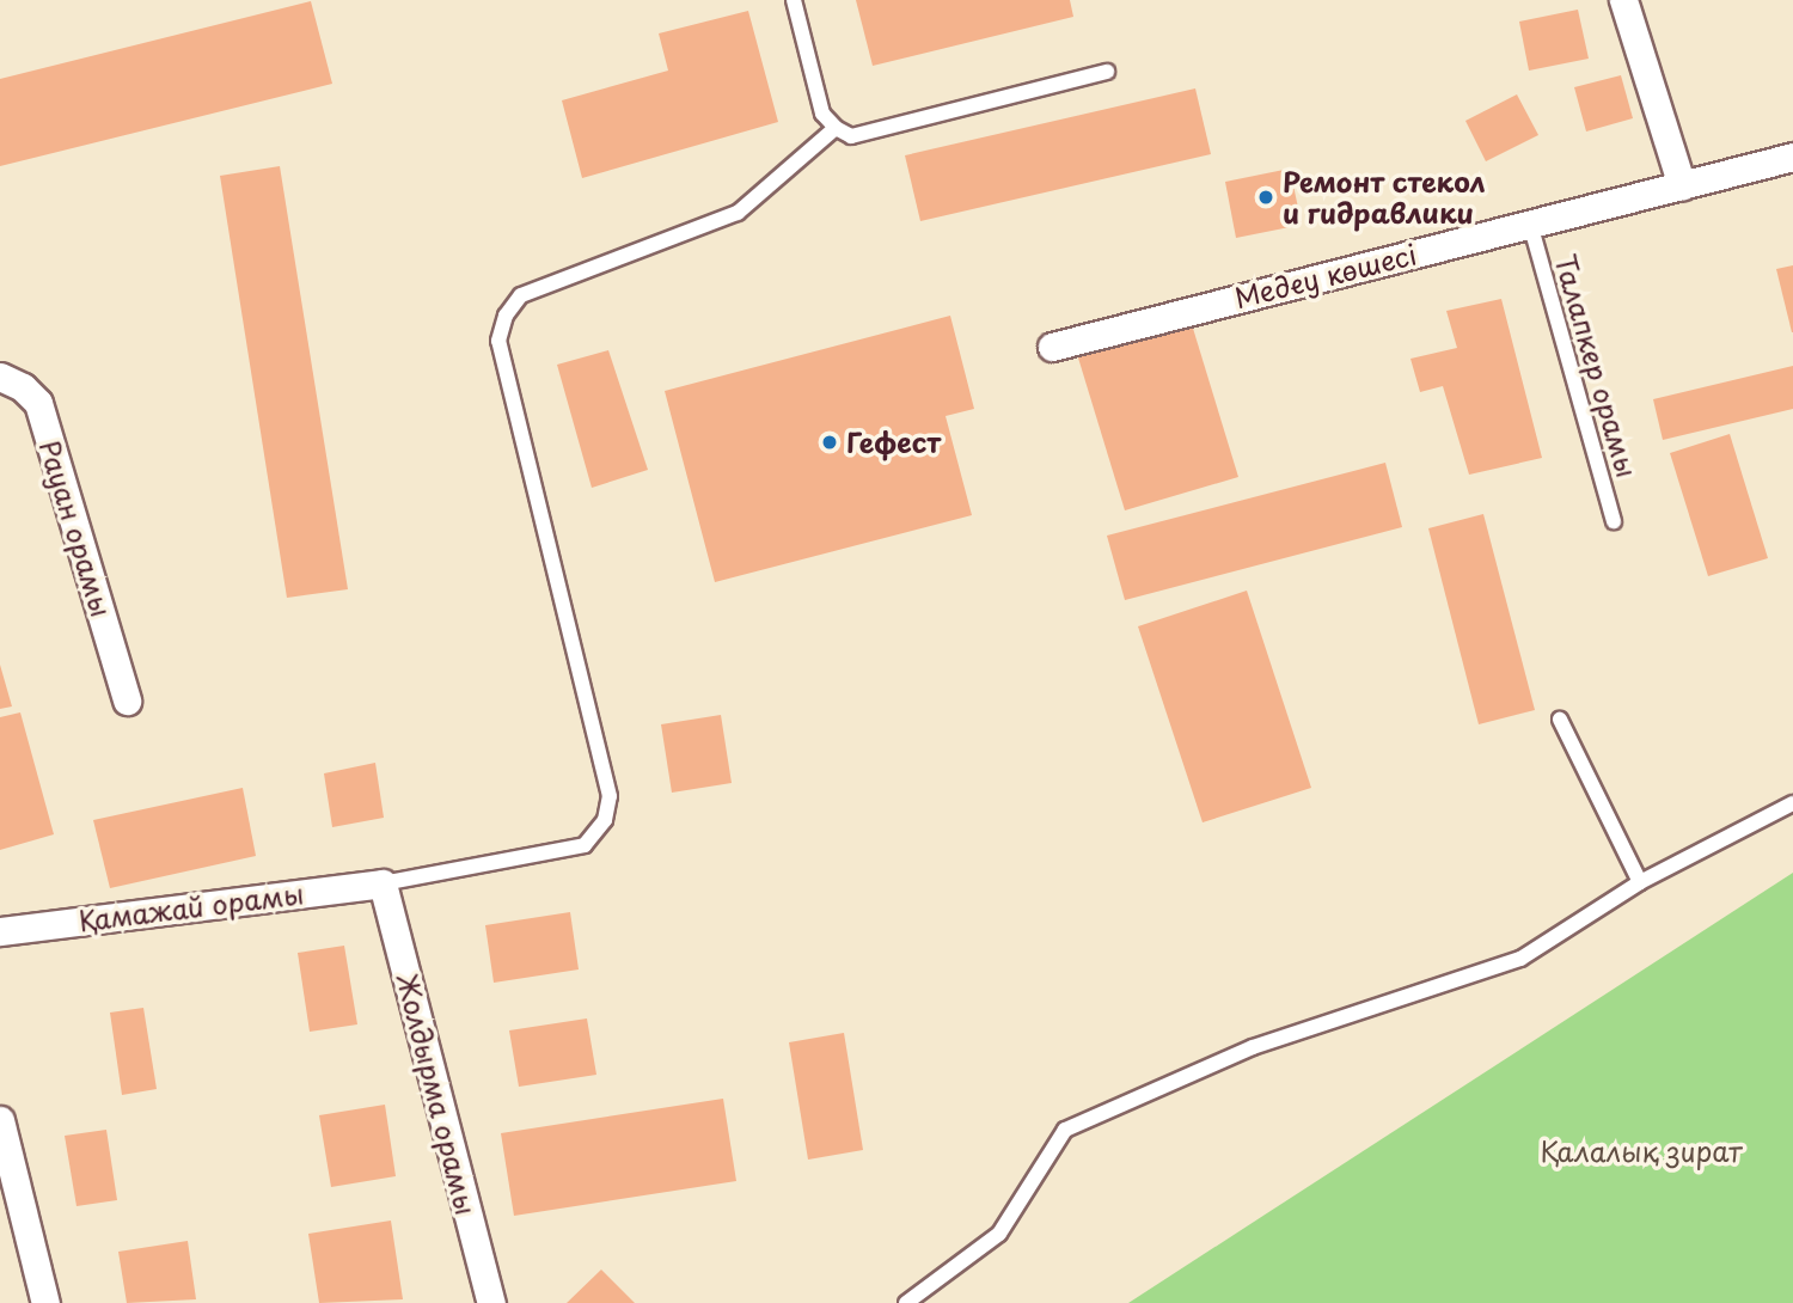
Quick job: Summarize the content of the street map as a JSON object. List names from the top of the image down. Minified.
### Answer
{"streets":{"street":["Медеу көшесі","Рауан орамы","Қамажай орамы","Жолдырма орамы"],"lane":["Талапкер орамы"]},"crossings":[["Медеу көшесі","Талапкер орамы"],["Қамажай орамы","Жолдырма орамы"]],"parks":["Қалалық зират"],"places":["Ремонт стекол и гидравлики","Гефест"]}
